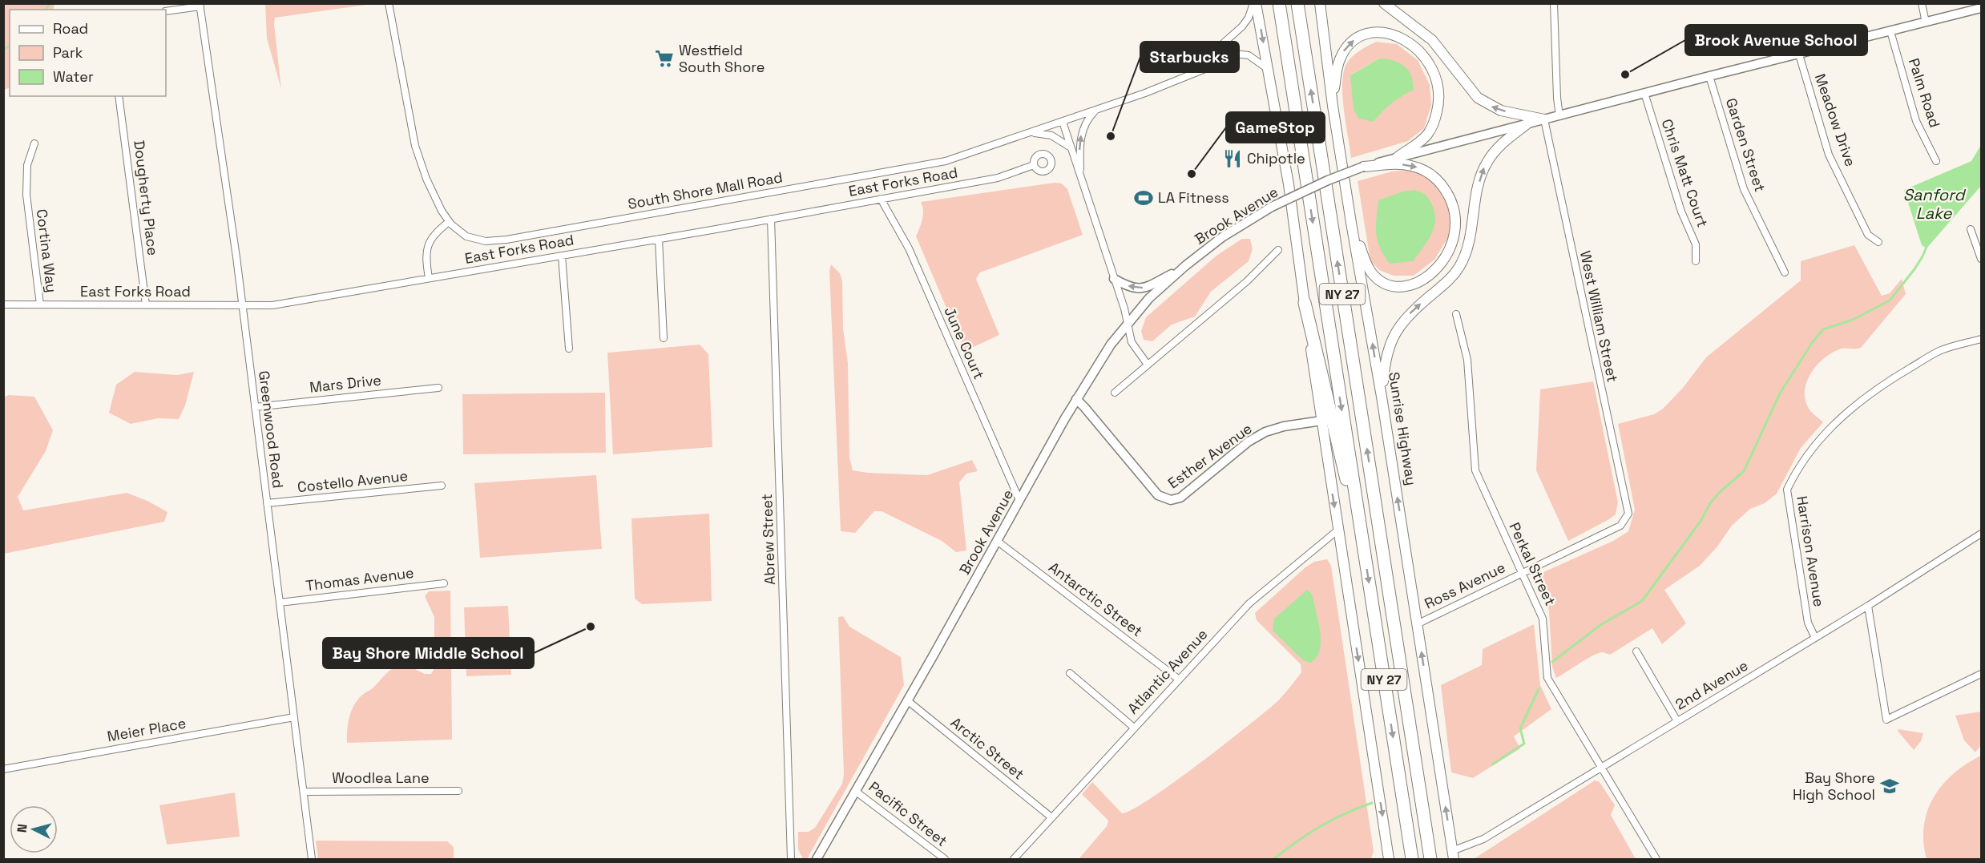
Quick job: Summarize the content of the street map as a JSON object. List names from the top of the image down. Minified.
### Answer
{"streets":{"highway":["NY 27"],"main road":["Sunrise Highway"],"street":["Palm Road","Meadow Drive","Garden Street","Chris Matt Court","East Forks Road","South Shore Mall Road","Dougherty Place","Brook Avenue","Cortina Way","West William Street","June Court","Mars Drive","Greenwood Road","Esther Avenue","Costello Avenue","Abrew Street","Harrison Avenue","Perkal Street","Thomas Avenue","Ross Avenue","Antarctic Street","Atlantic Avenue","2nd Avenue","Meier Place","Arctic Street","Woodlea Lane","Pacific Street"]},"crossings":[["Palm Road","Brook Avenue"],["Meadow Drive","Brook Avenue"],["Garden Street","Brook Avenue"],["Chris Matt Court","Brook Avenue"],["East Forks Road","Dougherty Place"],["East Forks Road","Cortina Way"],["East Forks Road","June Court"],["East Forks Road","Greenwood Road"],["East Forks Road","Abrew Street"],["Brook Avenue","West William Street"],["Brook Avenue","June Court"],["Brook Avenue","Esther Avenue"],["Brook Avenue","Antarctic Street"],["Brook Avenue","Arctic Street"],["Brook Avenue","Pacific Street"],["West William Street","Ross Avenue"],["Mars Drive","Greenwood Road"],["Sunrise Highway","Ross Avenue"],["Sunrise Highway","2nd Avenue"],["Greenwood Road","Costello Avenue"],["Greenwood Road","Thomas Avenue"],["Greenwood Road","Meier Place"],["Greenwood Road","Woodlea Lane"],["Harrison Avenue","2nd Avenue"],["Perkal Street","Ross Avenue"],["Perkal Street","2nd Avenue"],["Antarctic Street","Atlantic Avenue"],["Atlantic Avenue","Arctic Street"]],"water":["Sanford Lake"],"places":{"supermarket":["Westfield South Shore"],"other":["Brook Avenue School","Starbucks","GameStop","Bay Shore Middle School"],"restaurant":["Chipotle"],"sports":["LA Fitness"],"school or university":["Bay Shore High School"]},"legend":["Road","Park","Water"],"north":"left"}
